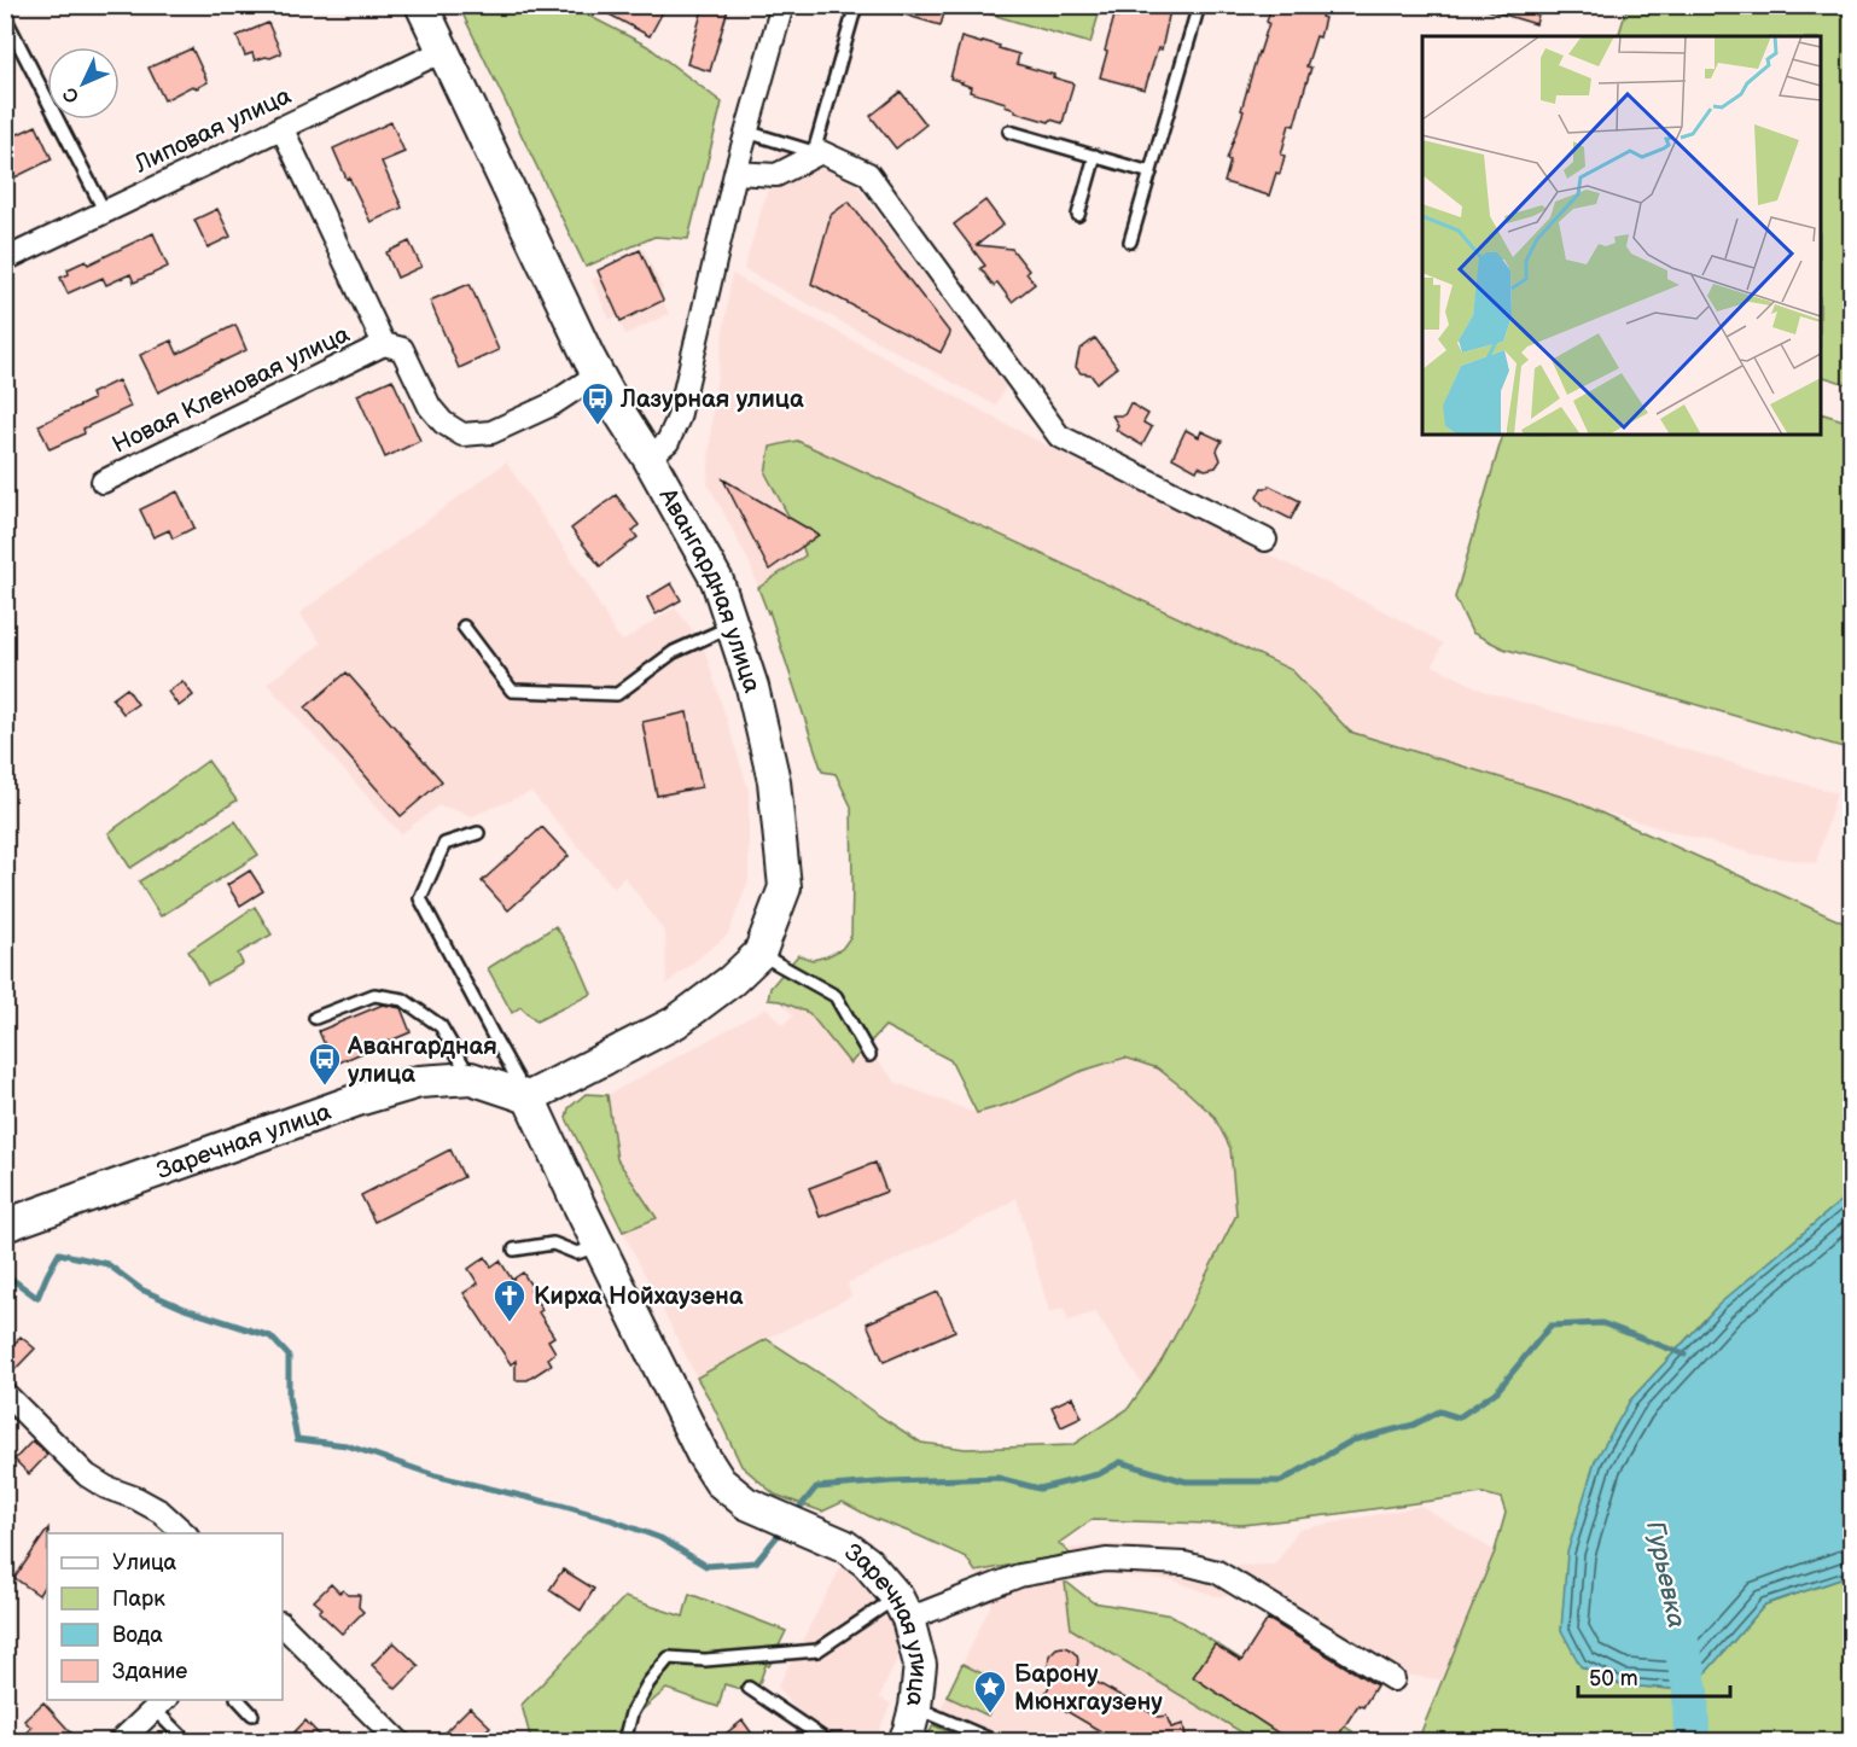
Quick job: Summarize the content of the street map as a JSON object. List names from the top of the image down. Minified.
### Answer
{"streets":{"main road":["Авангардная улица","Заречная улица"],"street":["Липовая улица","Новая Кленовая улица"]},"crossings":[["Липовая улица","Авангардная улица"],["Авангардная улица","Заречная улица"]],"water":["Гурьевка"],"places":{"bus stop":["Лазурная улица","Авангардная улица"],"church":["Кирха Нойхаузена"],"place":["Барону Мюнхгаузену"]},"legend":["Улица","Парк","Вода","Здание"],"scale_bar":"50 m","north":"bottom left"}
